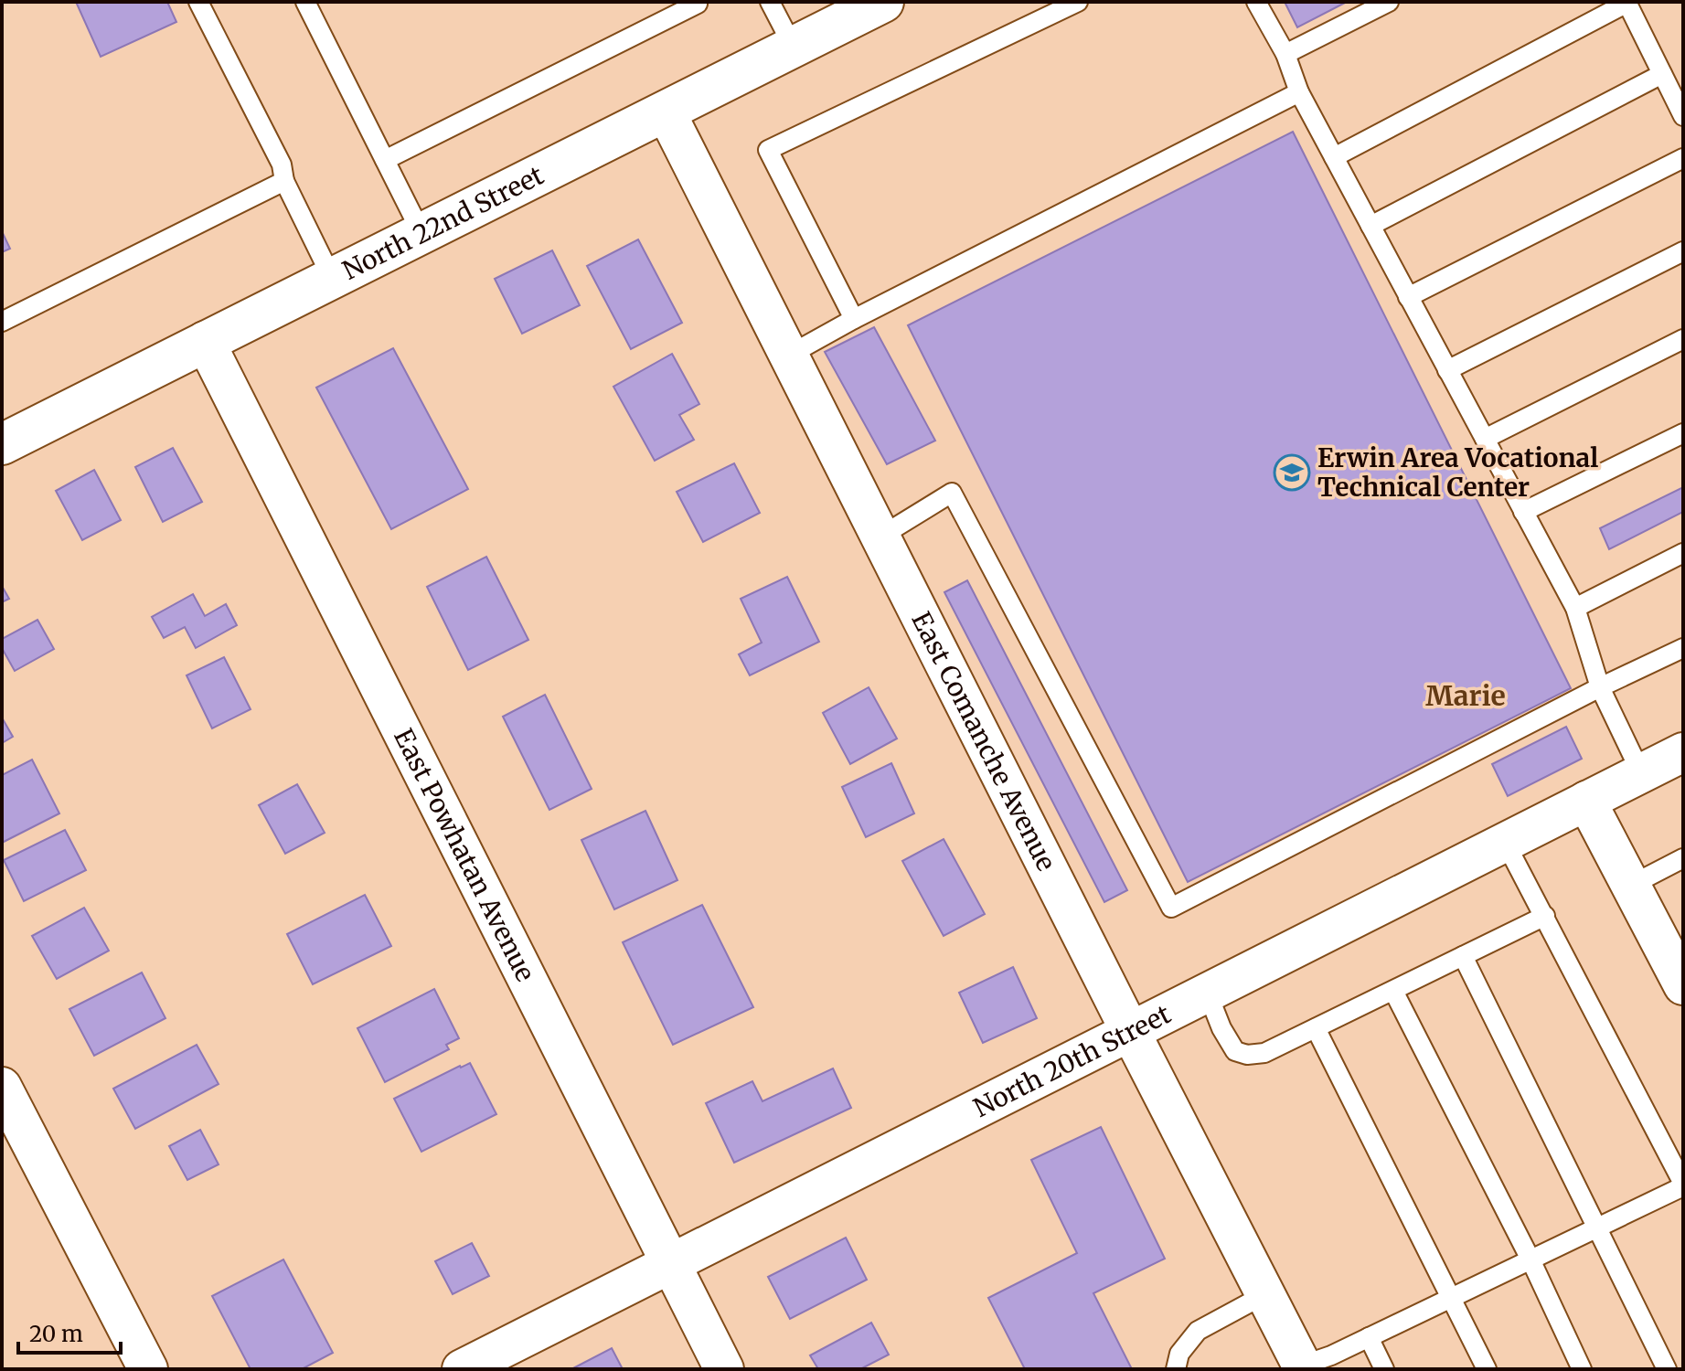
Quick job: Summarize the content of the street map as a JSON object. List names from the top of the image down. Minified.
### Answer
{"streets":{"street":["North 22nd Street","East Comanche Avenue","East Powhatan Avenue","North 20th Street"]},"crossings":[["North 22nd Street","East Comanche Avenue"],["North 22nd Street","East Powhatan Avenue"],["East Comanche Avenue","North 20th Street"],["East Powhatan Avenue","North 20th Street"]],"districts":["Marie"],"places":{"school or university":["Erwin Area Vocational Technical Center"]},"scale_bar":"20 m"}
